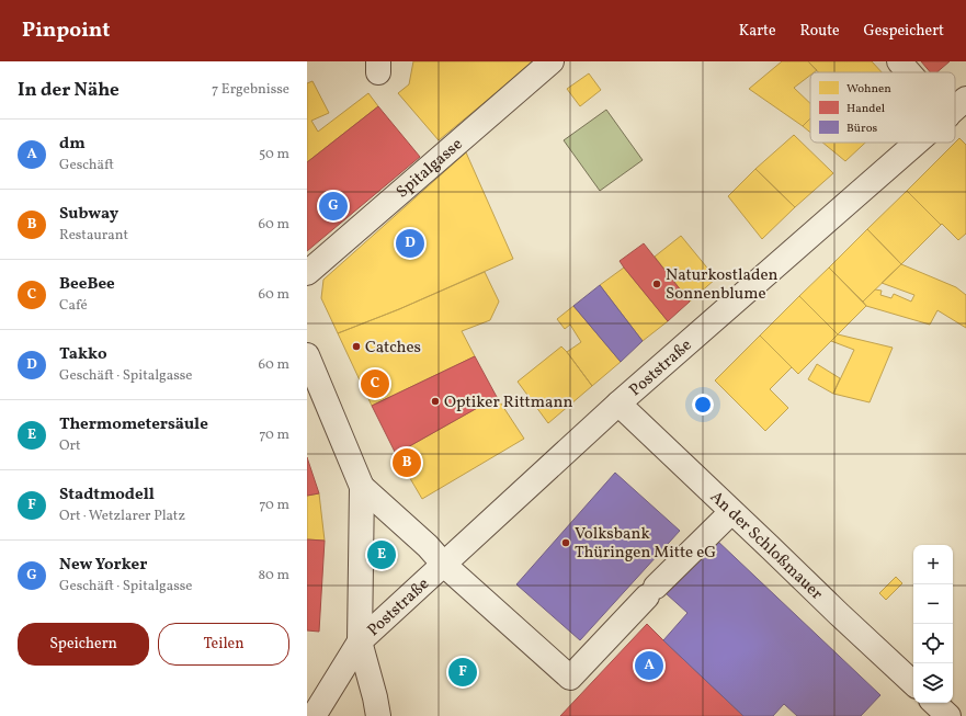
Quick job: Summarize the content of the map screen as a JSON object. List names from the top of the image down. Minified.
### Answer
{"streets":{"street":["Spitalgasse","Poststraße","An der Schloßmauer"]},"crossings":[["Poststraße","An der Schloßmauer"]],"places":["Naturkostladen Sonnenblume","Catches","Optiker Rittmann","Volksbank Thüringen Mitte eG"],"legend":["Wohnen","Handel","Büros"],"page":{"header":"Pinpoint","nav":["Karte","Route","Gespeichert"],"heading":["In der Nähe","7 Ergebnisse"],"list":[{"mark":"A","name":"dm","note":"Geschäft","value":"50 m"},{"mark":"B","name":"Subway","note":"Restaurant","value":"60 m"},{"mark":"C","name":"BeeBee","note":"Café","value":"60 m"},{"mark":"D","name":"Takko","note":"Geschäft · Spitalgasse","value":"60 m"},{"mark":"E","name":"Thermometersäule","note":"Ort","value":"70 m"},{"mark":"F","name":"Stadtmodell","note":"Ort · Wetzlarer Platz","value":"70 m"},{"mark":"G","name":"New Yorker","note":"Geschäft · Spitalgasse","value":"80 m"}],"pins":["G","D","C","B","E","A","F"],"map_buttons":["+","−"],"buttons":["Speichern","Teilen"]}}
